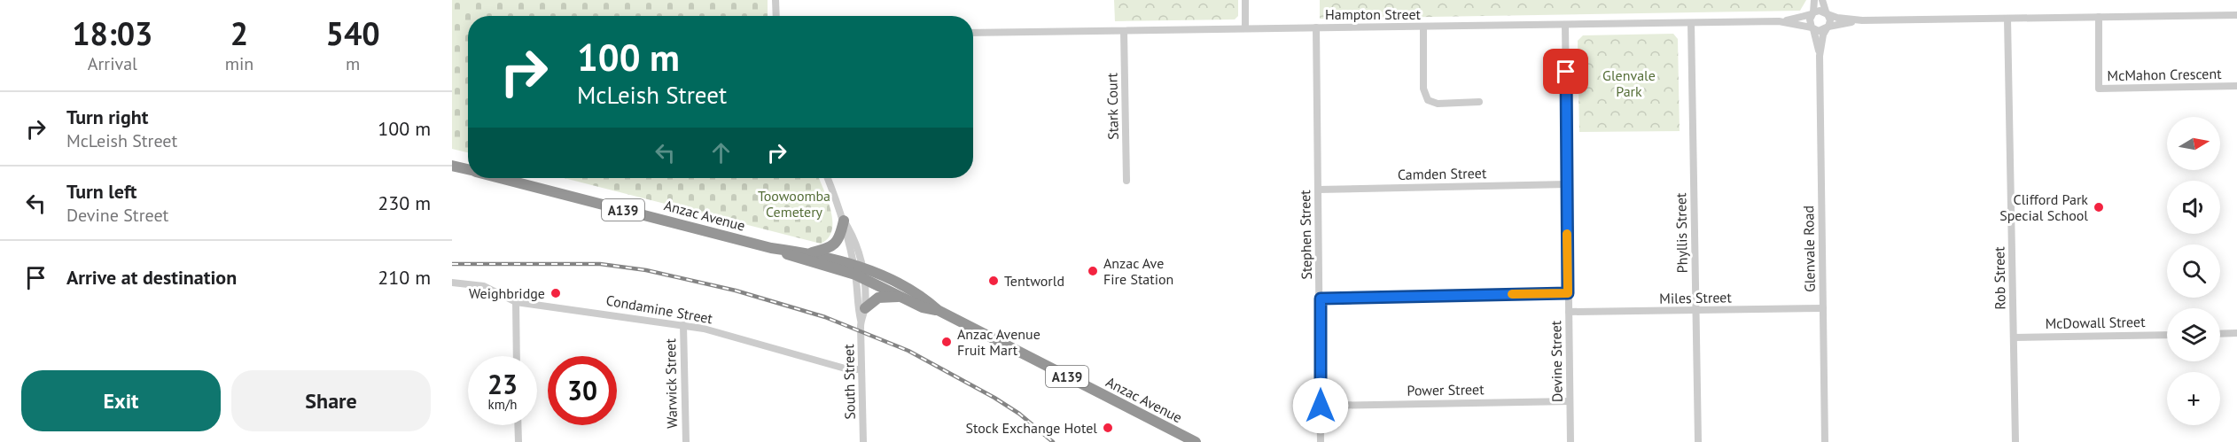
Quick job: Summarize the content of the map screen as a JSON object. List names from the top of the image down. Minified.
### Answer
{"streets":{"highway":["A139","Anzac Avenue"],"street":["Hampton Street","McMahon Crescent","Stark Court","Camden Street","Phyllis Street","Stephen Street","Glenvale Road","Rob Street","Miles Street","Condamine Street","McDowall Street","Devine Street","South Street","Warwick Street","Power Street"]},"crossings":[["Hampton Street","Stark Court"],["Hampton Street","Phyllis Street"],["Hampton Street","Stephen Street"],["Hampton Street","Glenvale Road"],["Hampton Street","Devine Street"],["Camden Street","Stephen Street"],["Camden Street","Devine Street"],["Anzac Avenue","South Street"],["Phyllis Street","Miles Street"],["Stephen Street","Power Street"],["Glenvale Road","Miles Street"],["Rob Street","McDowall Street"],["Miles Street","Devine Street"],["Condamine Street","South Street"],["Condamine Street","Warwick Street"],["Devine Street","Power Street"]],"parks":["Glenvale Park","Toowoomba Cemetery"],"places":["Clifford Park Special School","Anzac Ave Fire Station","Tentworld","Weighbridge","Anzac Avenue Fruit Mart","Stock Exchange Hotel"],"north":"right","page":{"eta":["18:03","Arrival","2","min","540","m"],"turn":["100 m","McLeish Street"],"list":[{"name":"Turn right","note":"McLeish Street","value":"100 m"},{"name":"Turn left","note":"Devine Street","value":"230 m"},{"name":"Arrive at destination","value":"210 m"}],"map_buttons":"+","speed":"23 km/h","limit":"30","buttons":["Exit","Share"]}}
